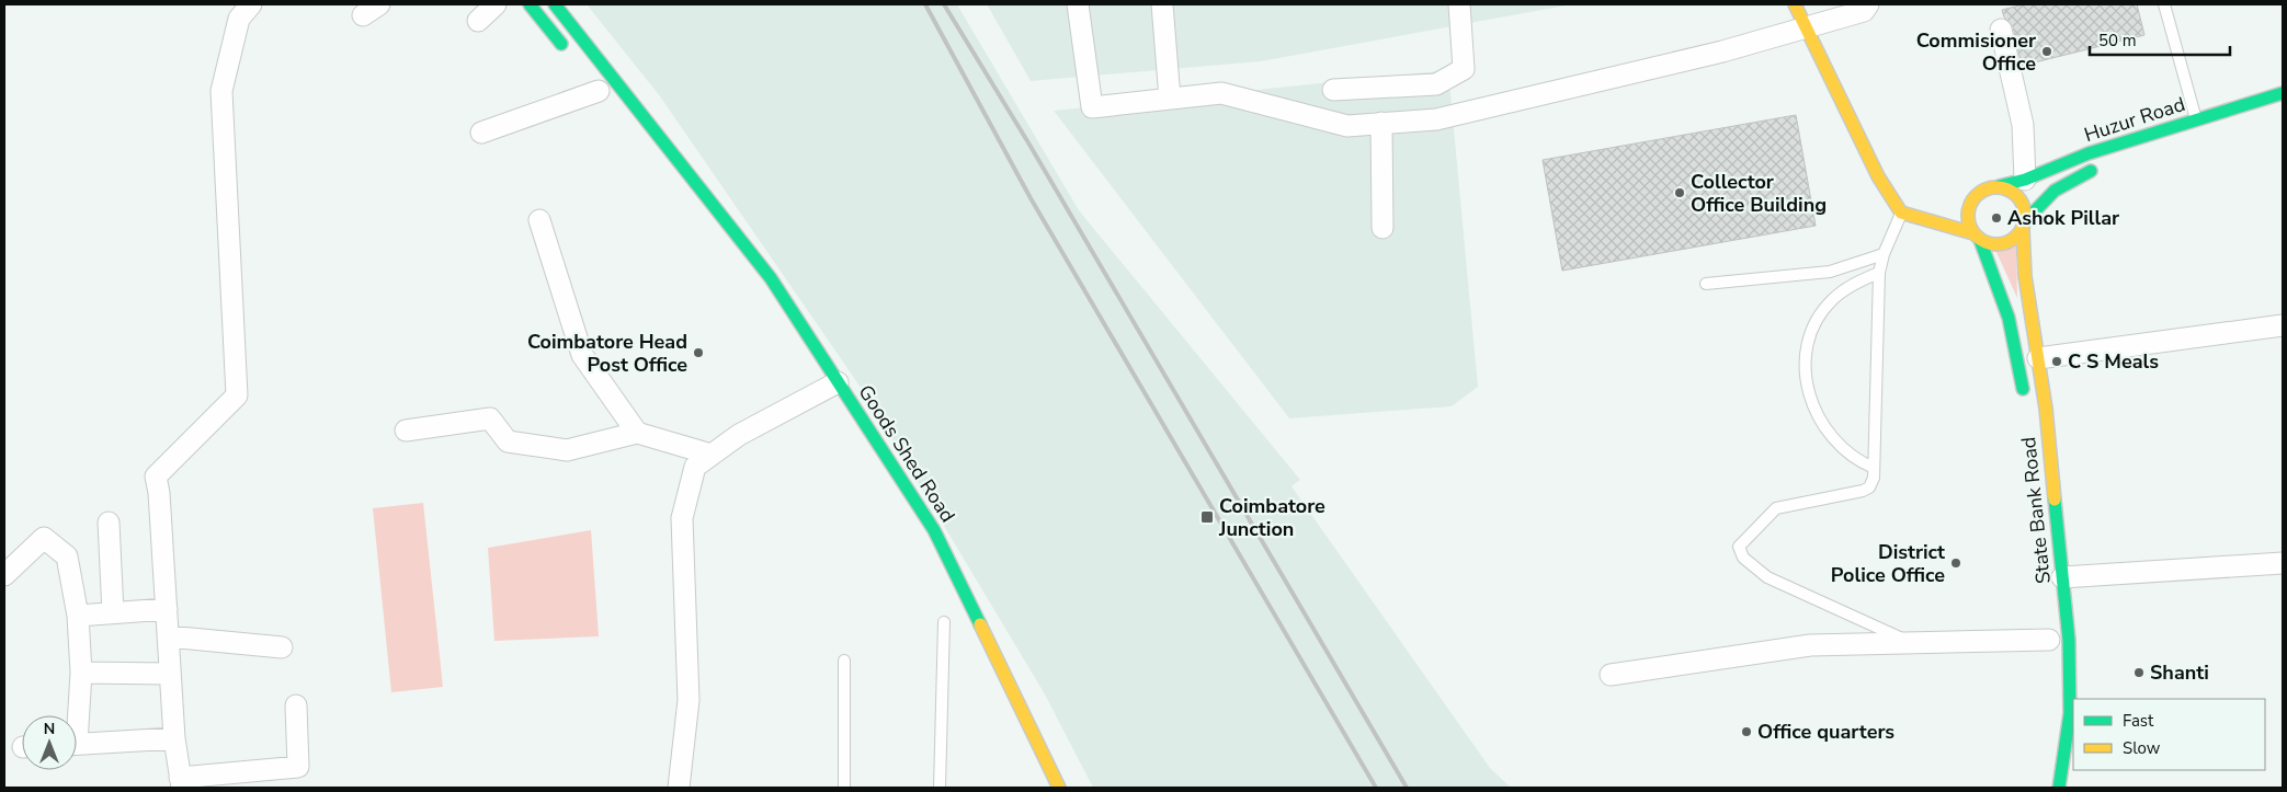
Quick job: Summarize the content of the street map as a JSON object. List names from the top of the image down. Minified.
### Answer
{"streets":{"main road":["Huzur Road","Goods Shed Road","State Bank Road"]},"crossings":[["Huzur Road","State Bank Road"]],"places":{"other":["Commisioner Office","Collector Office Building","Ashok Pillar","Coimbatore Head Post Office","C S Meals","District Police Office","Shanti","Office quarters"],"transit":["Coimbatore Junction"]},"legend":["Fast","Slow"],"scale_bar":"50 m","north":"top"}
